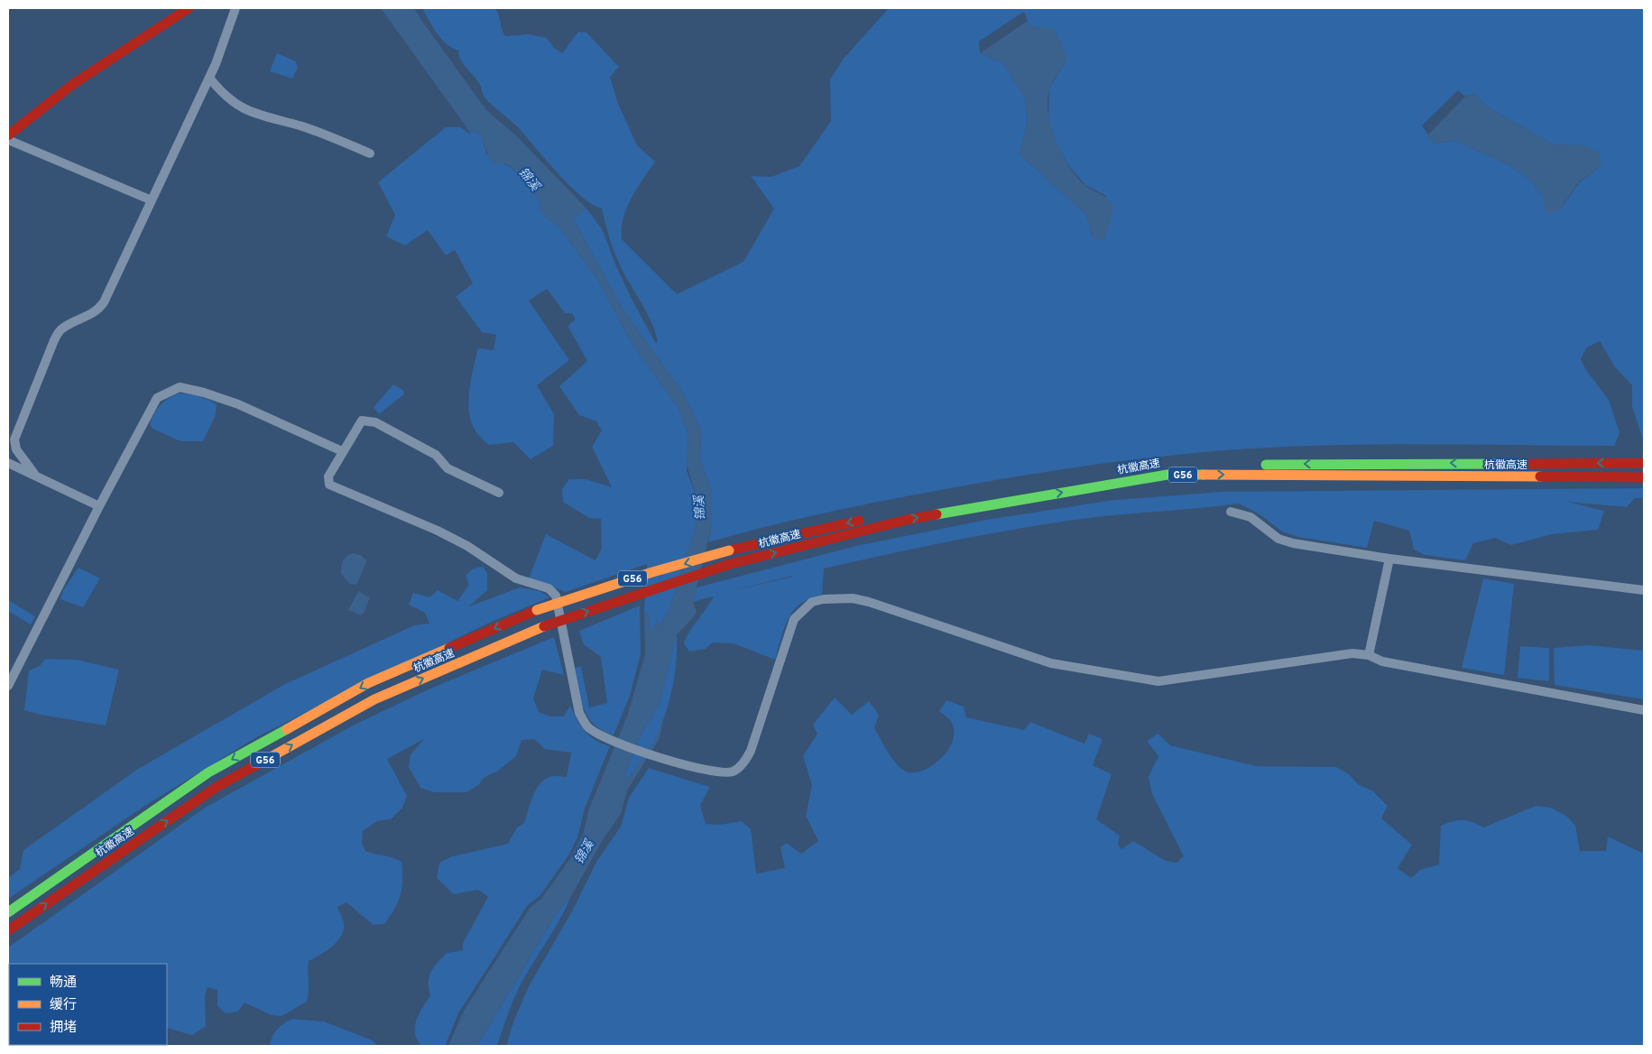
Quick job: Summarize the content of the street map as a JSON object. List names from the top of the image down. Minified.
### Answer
{"streets":{"main road":["杭徽高速","G56"]},"water":["锦溪"],"legend":["畅通","缓行","拥堵"]}
